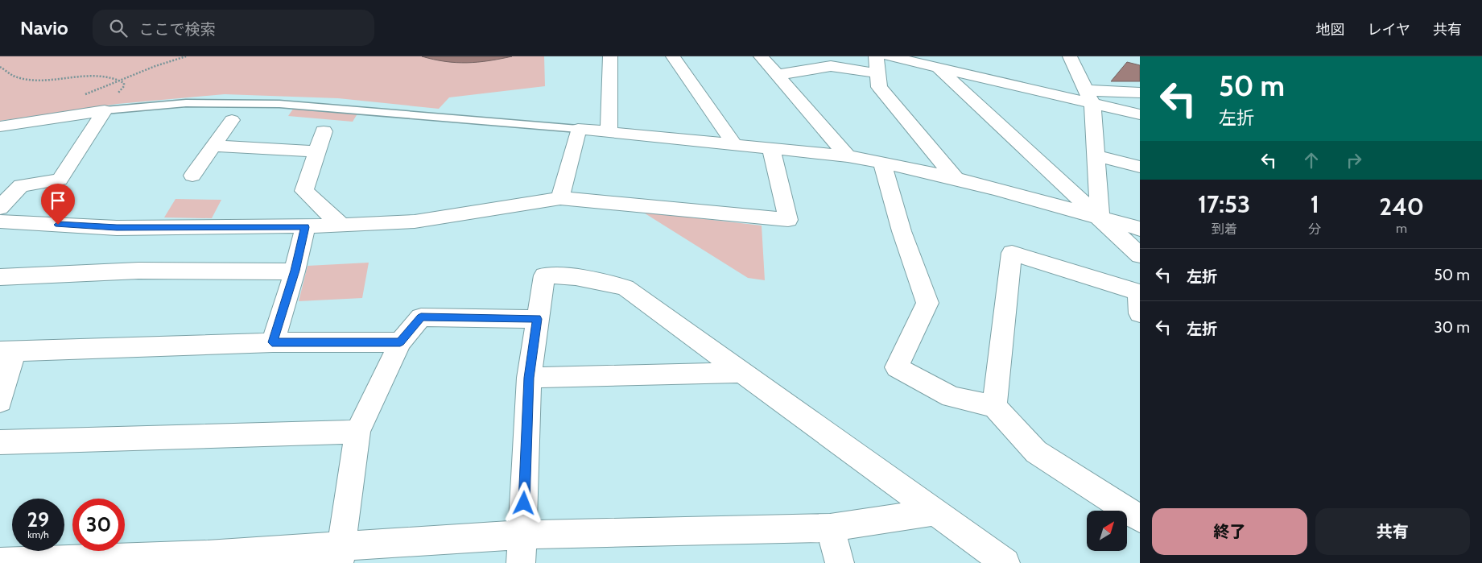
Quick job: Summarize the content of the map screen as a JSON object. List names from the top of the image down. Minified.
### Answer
{"north":"top right","page":{"header":"Navio","search":"ここで検索","nav":["地図","レイヤ","共有"],"turn":["50 m","左折"],"eta":["17:53","到着","1","分","240","m"],"list":[{"name":"左折","value":"50 m"},{"name":"左折","value":"30 m"}],"speed":"29 km/h","limit":"30","buttons":["終了","共有"]}}
